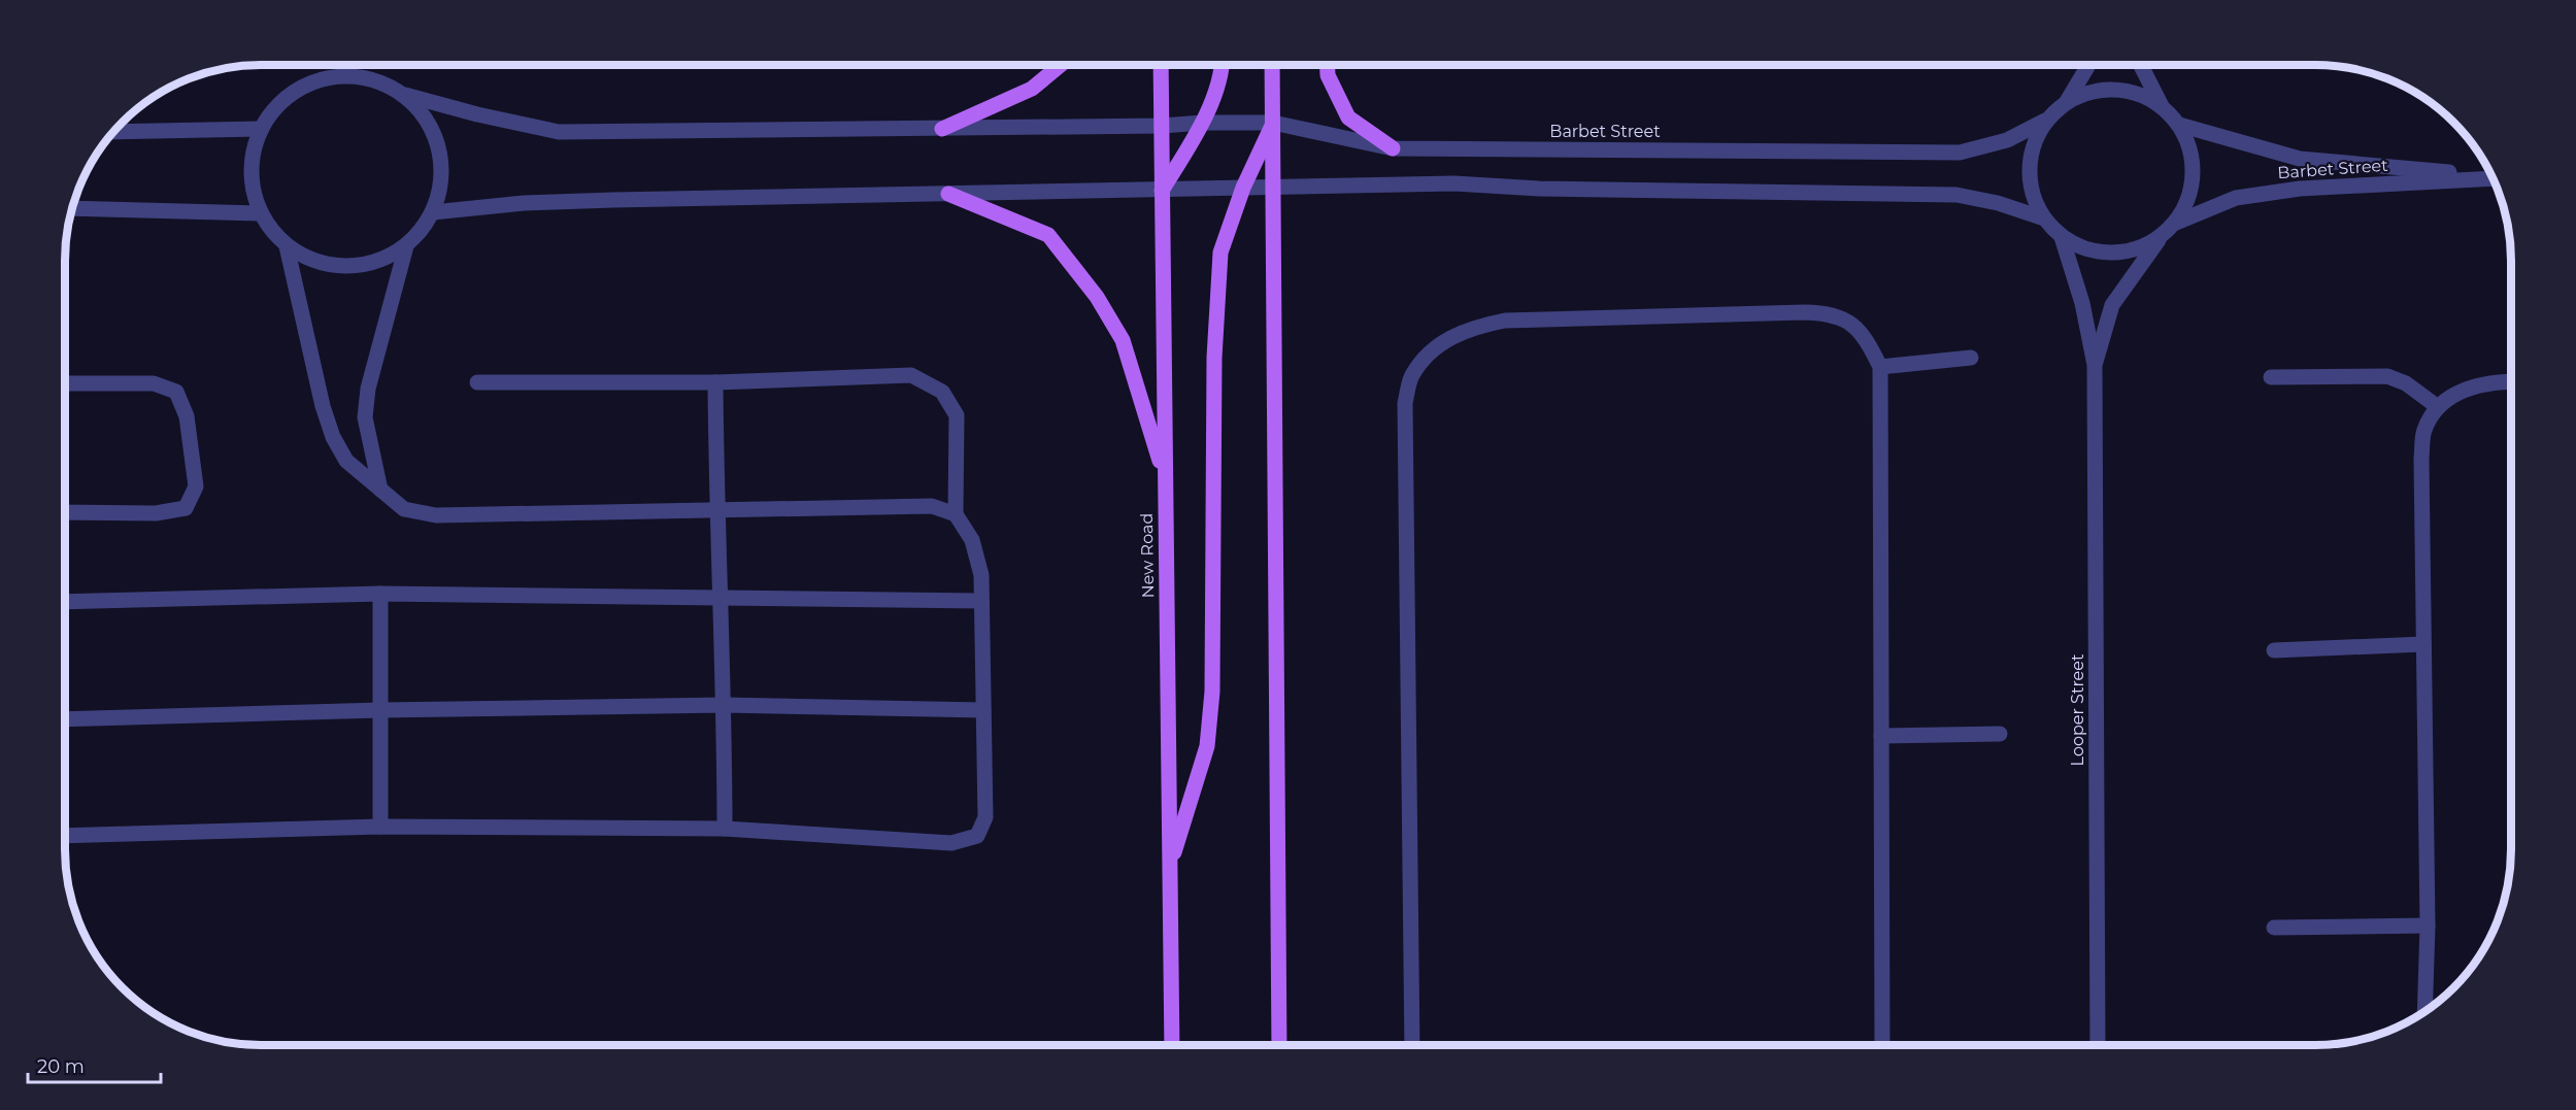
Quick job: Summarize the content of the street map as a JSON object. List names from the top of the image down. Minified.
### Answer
{"streets":{"main road":["New Road"],"street":["Barbet Street","Looper Street"]},"crossings":[["Barbet Street","New Road"],["Barbet Street","Looper Street"]],"scale_bar":"20 m"}
